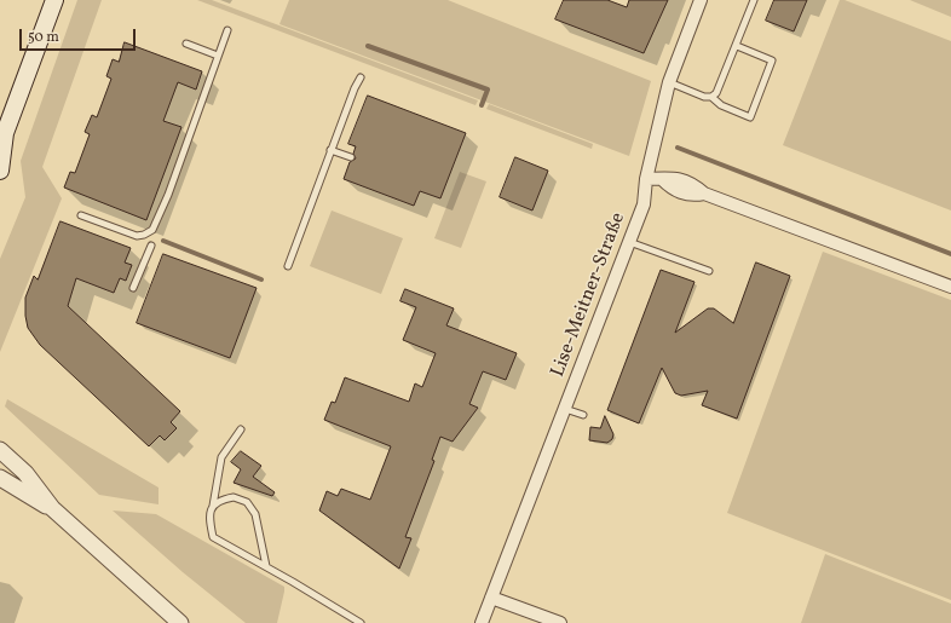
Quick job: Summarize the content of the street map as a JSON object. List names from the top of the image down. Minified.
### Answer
{"streets":{"street":["Lise-Meitner-Straße"]},"scale_bar":"50 m"}
